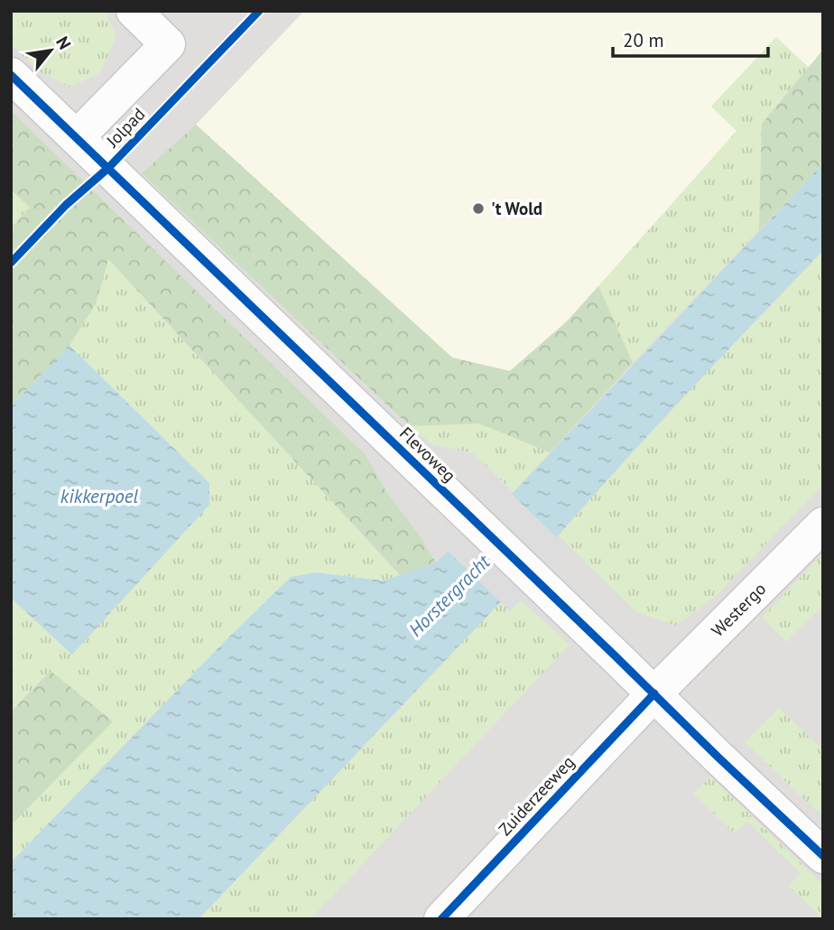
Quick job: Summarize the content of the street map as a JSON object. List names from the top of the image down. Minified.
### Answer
{"streets":{"street":["Flevoweg","Westergo","Zuiderzeeweg"],"cycle path":["Jolpad"]},"crossings":[["Flevoweg","Westergo"],["Flevoweg","Zuiderzeeweg"],["Westergo","Zuiderzeeweg"]],"water":["kikkerpoel","Horstergracht"],"places":["'t Wold"],"scale_bar":"20 m","north":"top right"}
